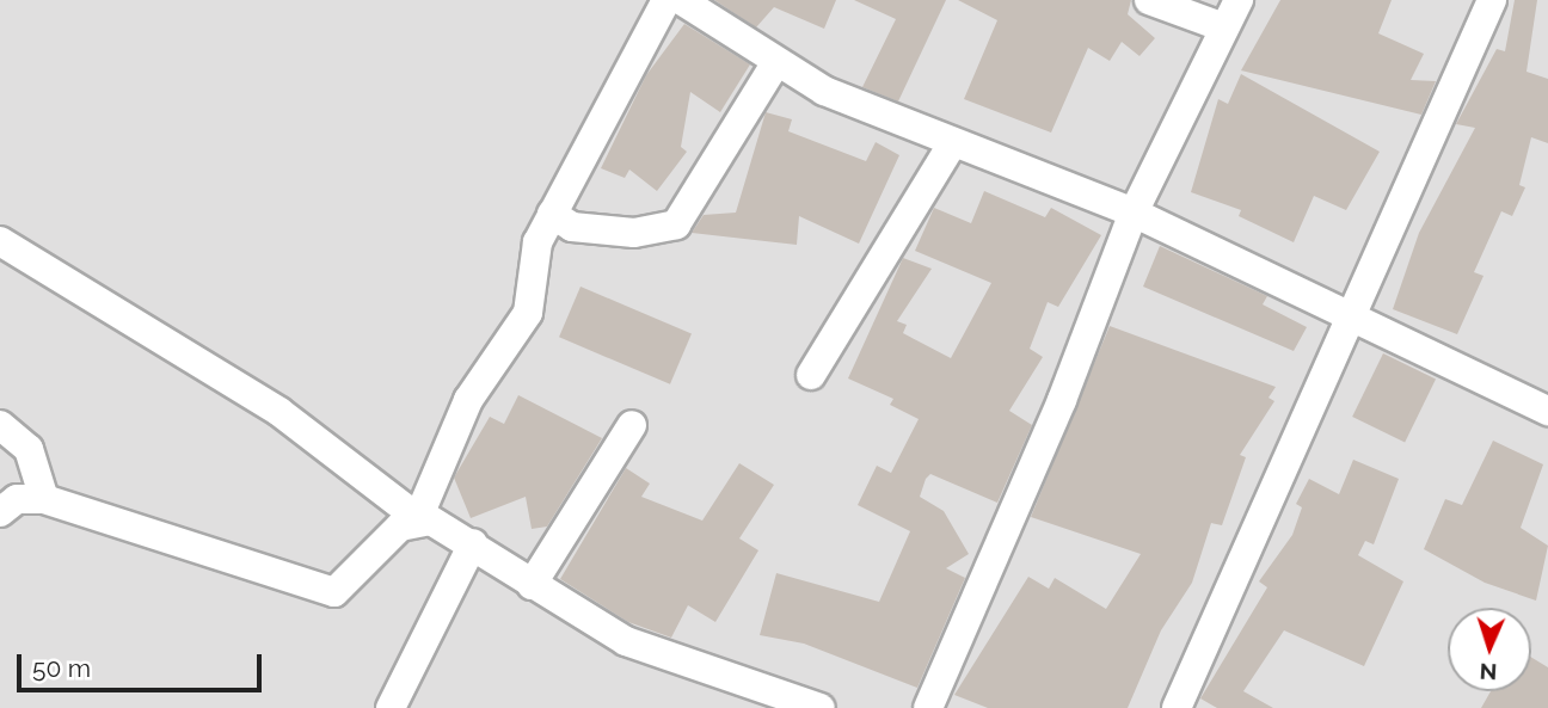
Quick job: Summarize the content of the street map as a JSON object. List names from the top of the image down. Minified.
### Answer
{"scale_bar":"50 m","north":"bottom"}
